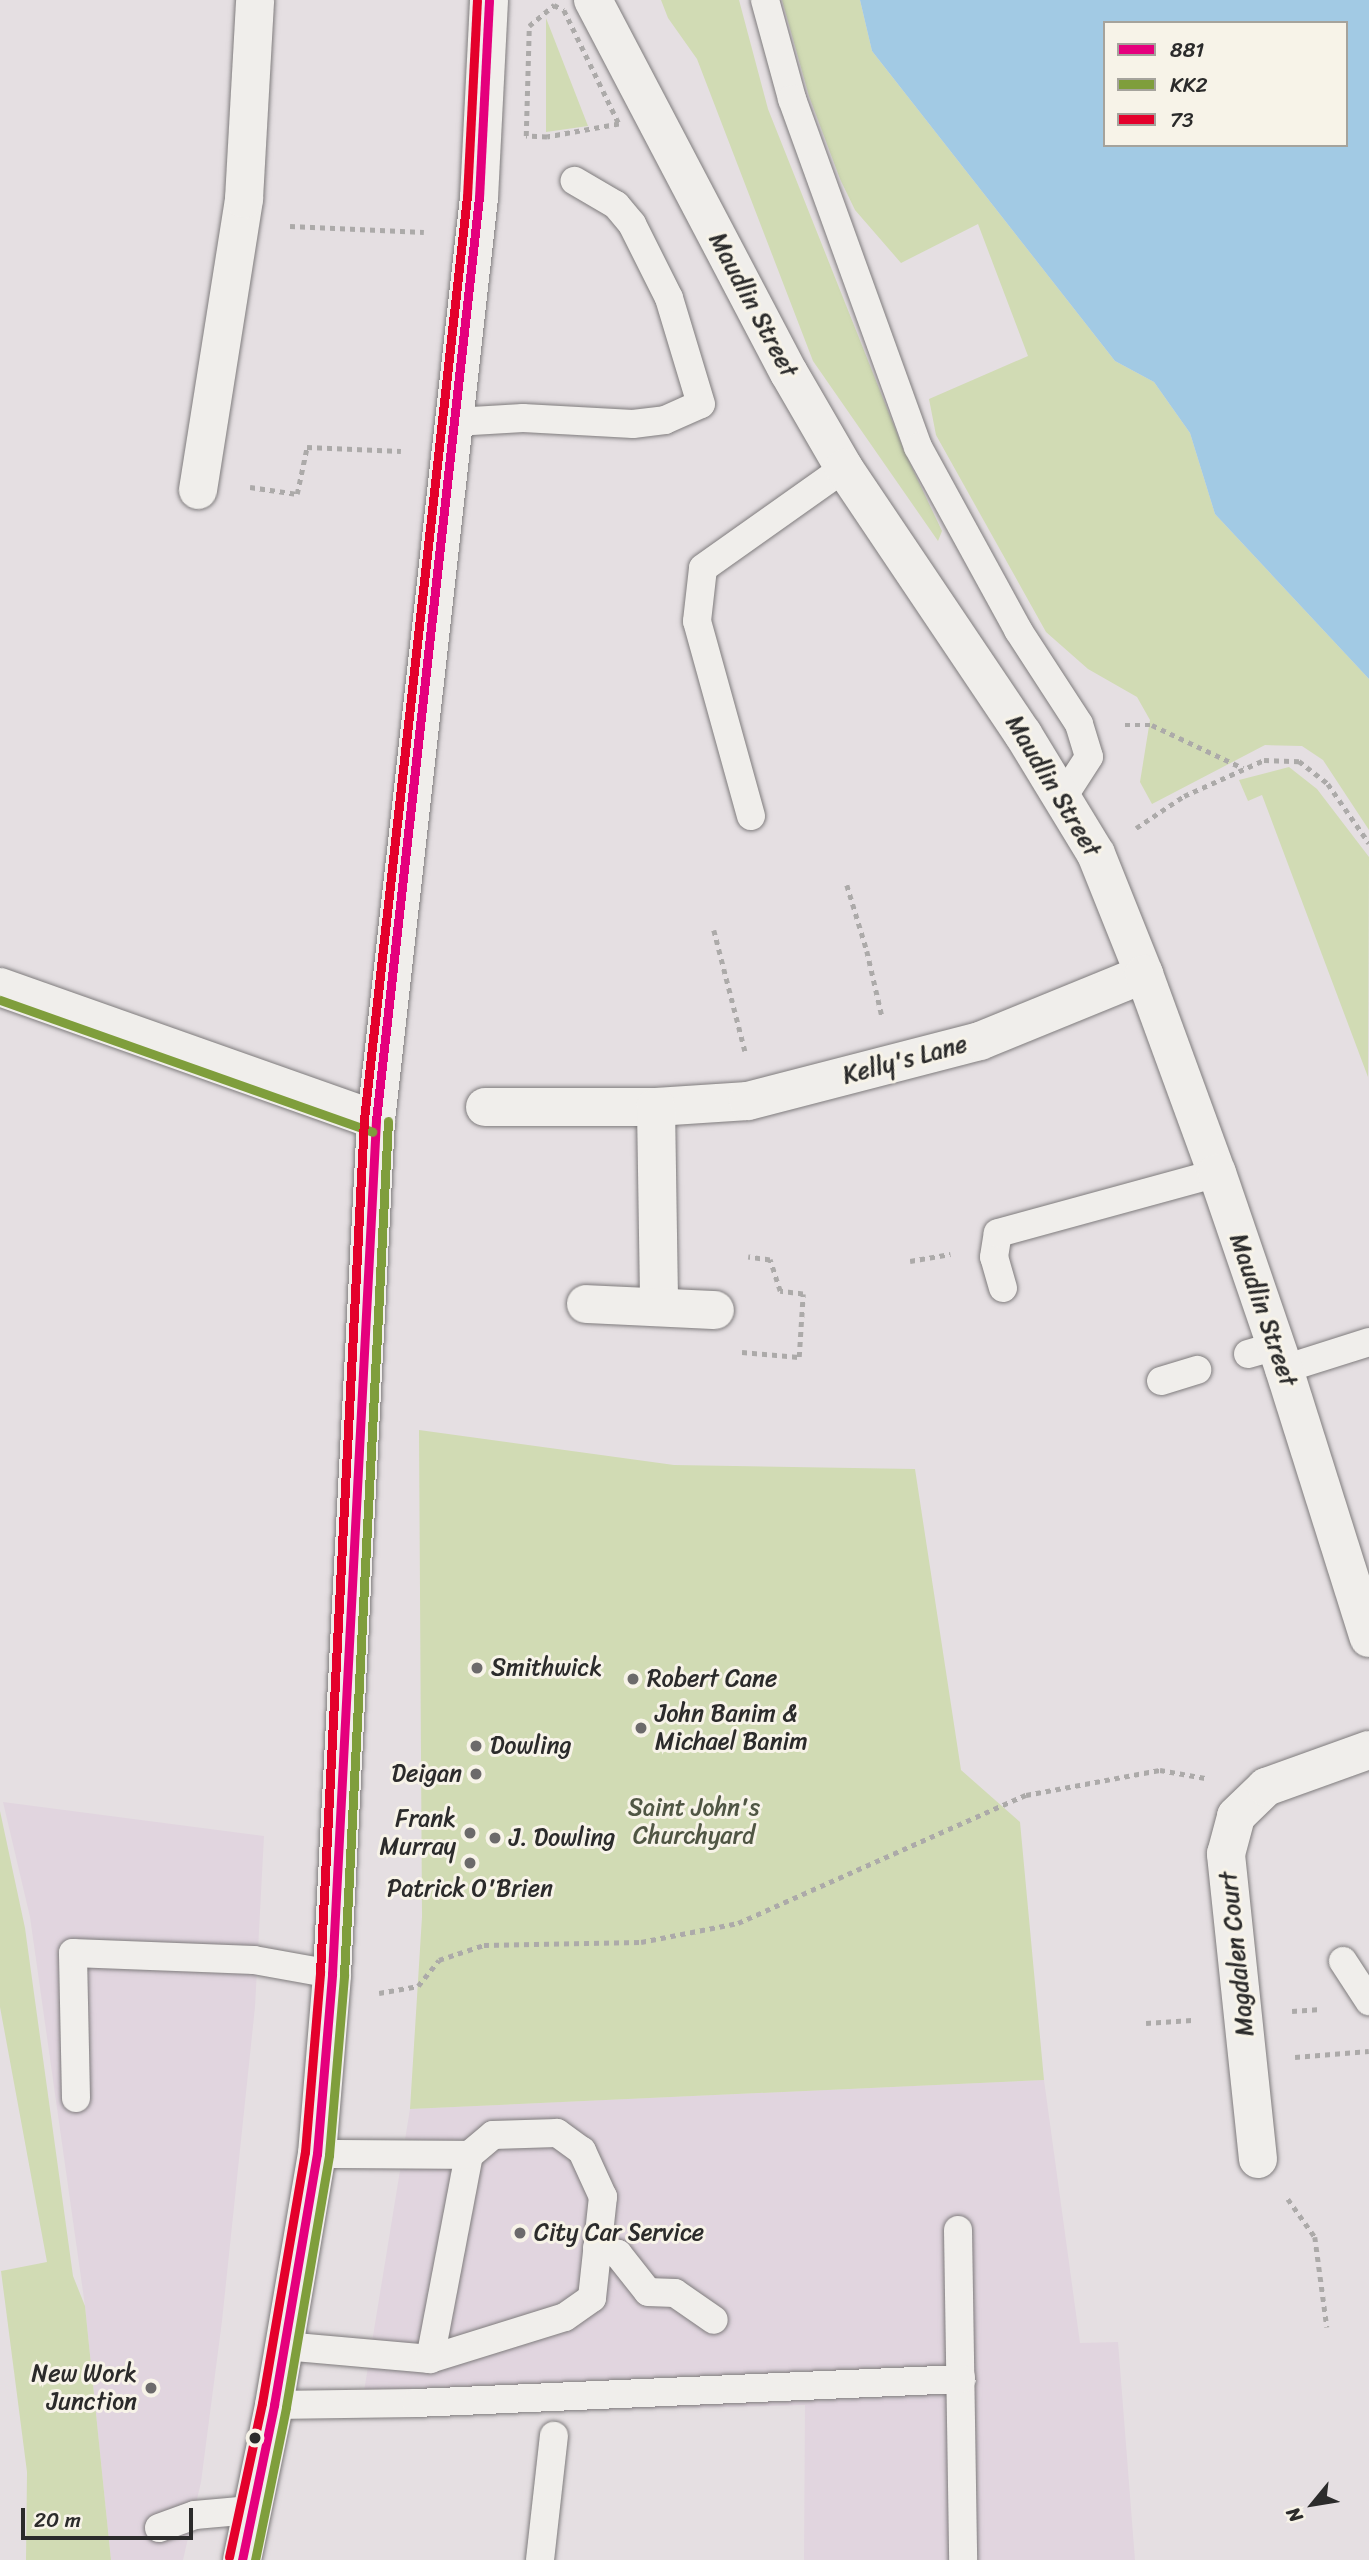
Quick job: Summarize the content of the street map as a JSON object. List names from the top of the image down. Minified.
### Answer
{"streets":{"street":["Maudlin Street","Kelly's Lane","Magdalen Court"]},"crossings":[["Maudlin Street","Kelly's Lane"]],"parks":["Saint John's Churchyard"],"places":["Smithwick","Robert Cane","John Banim & Michael Banim","Dowling","Deigan","Frank Murray","J. Dowling","Patrick O'Brien","City Car Service","New Work Junction"],"lines":["transit line 881","transit line 73","transit line KK2"],"legend":["881","KK2","73"],"scale_bar":"20 m","north":"bottom left"}
